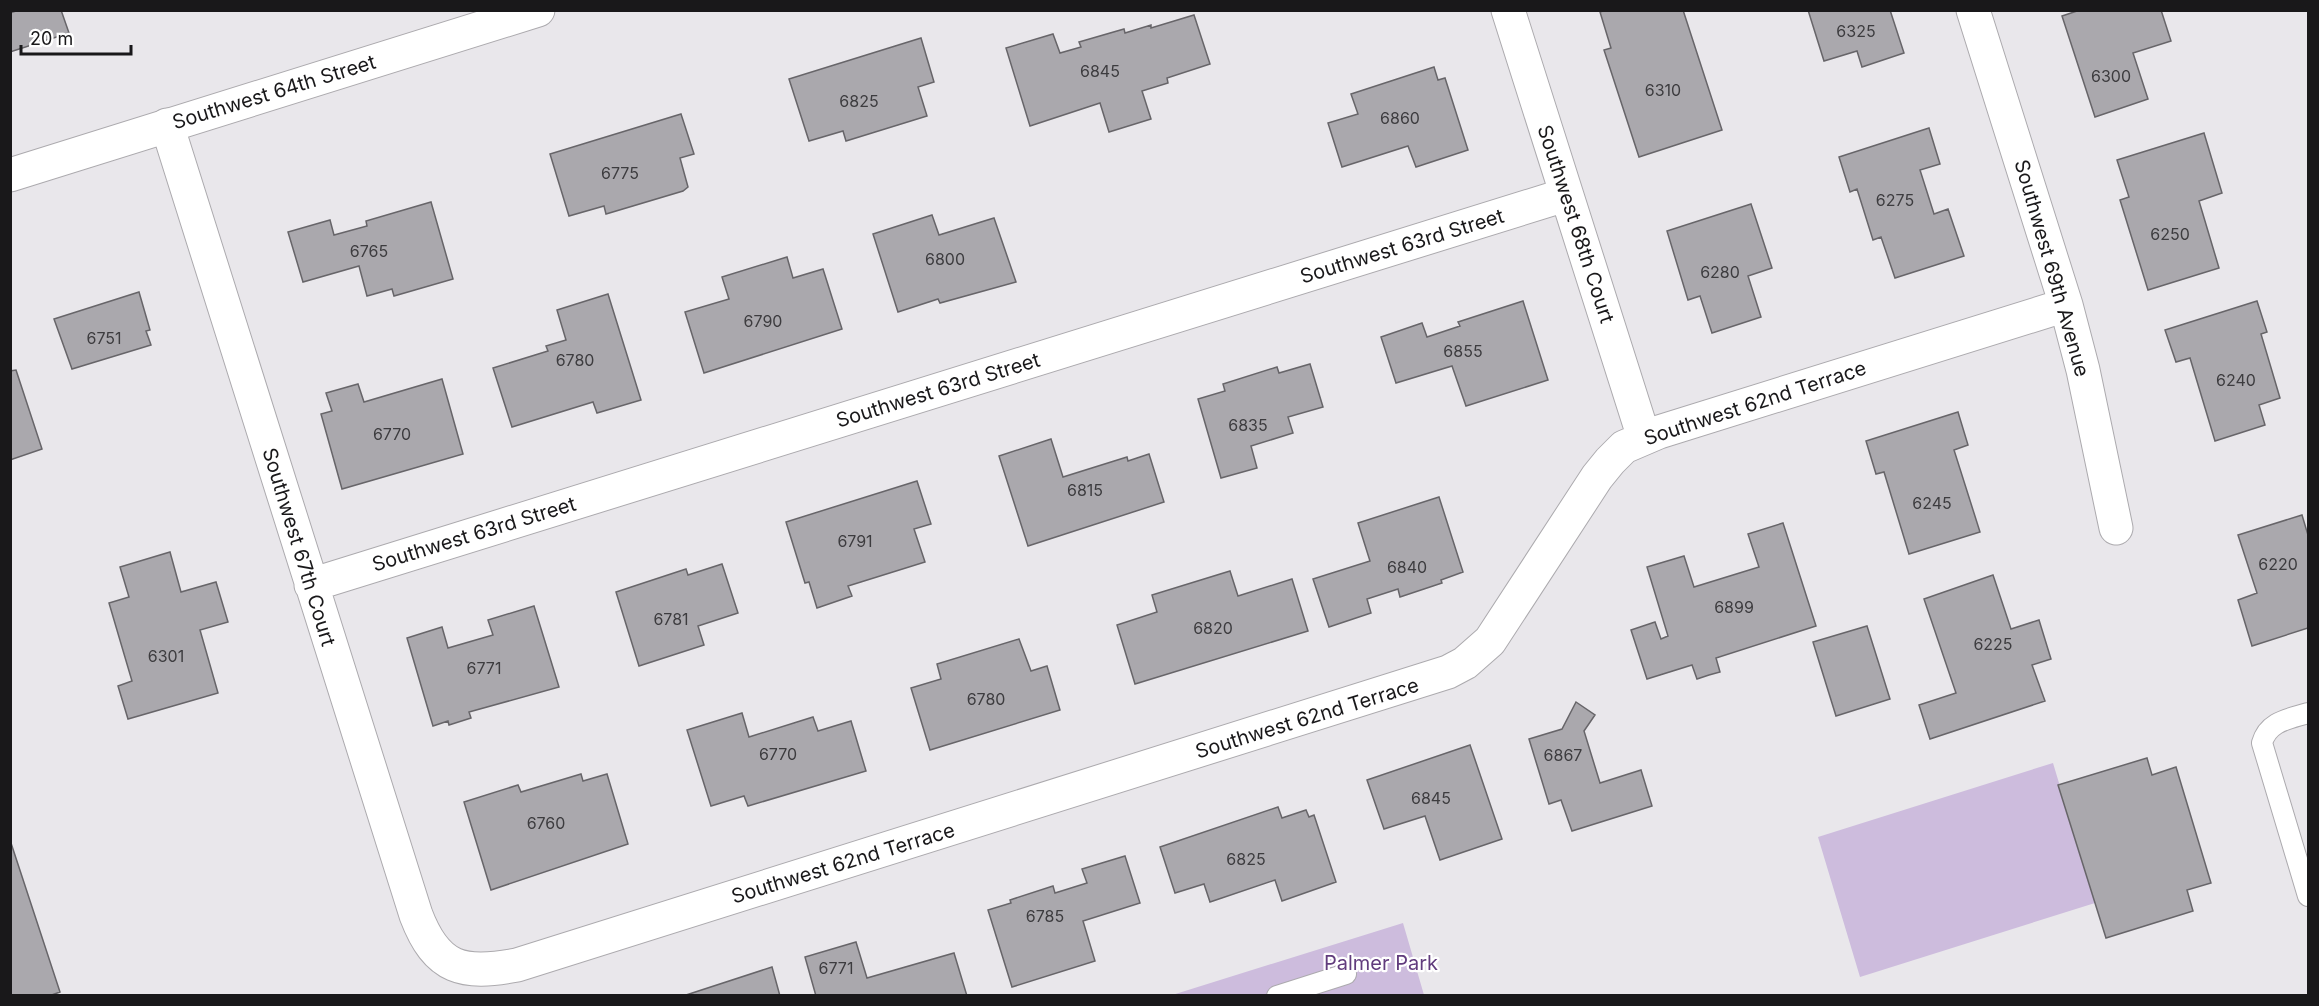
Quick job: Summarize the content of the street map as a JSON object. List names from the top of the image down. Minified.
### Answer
{"streets":{"street":["Southwest 64th Street","Southwest 68th Court","Southwest 63rd Street","Southwest 69th Avenue","Southwest 62nd Terrace","Southwest 67th Court"]},"crossings":[["Southwest 64th Street","Southwest 67th Court"],["Southwest 68th Court","Southwest 63rd Street"],["Southwest 68th Court","Southwest 62nd Terrace"],["Southwest 63rd Street","Southwest 67th Court"],["Southwest 69th Avenue","Southwest 62nd Terrace"],["Southwest 62nd Terrace","Southwest 67th Court"]],"parks":["Palmer Park"],"house_numbers":["6325","6845","6300","6310","6825","6860","6775","6275","6250","6765","6800","6280","6790","6751","6855","6780","6240","6835","6770","6815","6245","6791","6220","6840","6899","6781","6820","6225","6301","6771","6780","6770","6867","6845","6760","6825","6785","6771"],"scale_bar":"20 m"}
